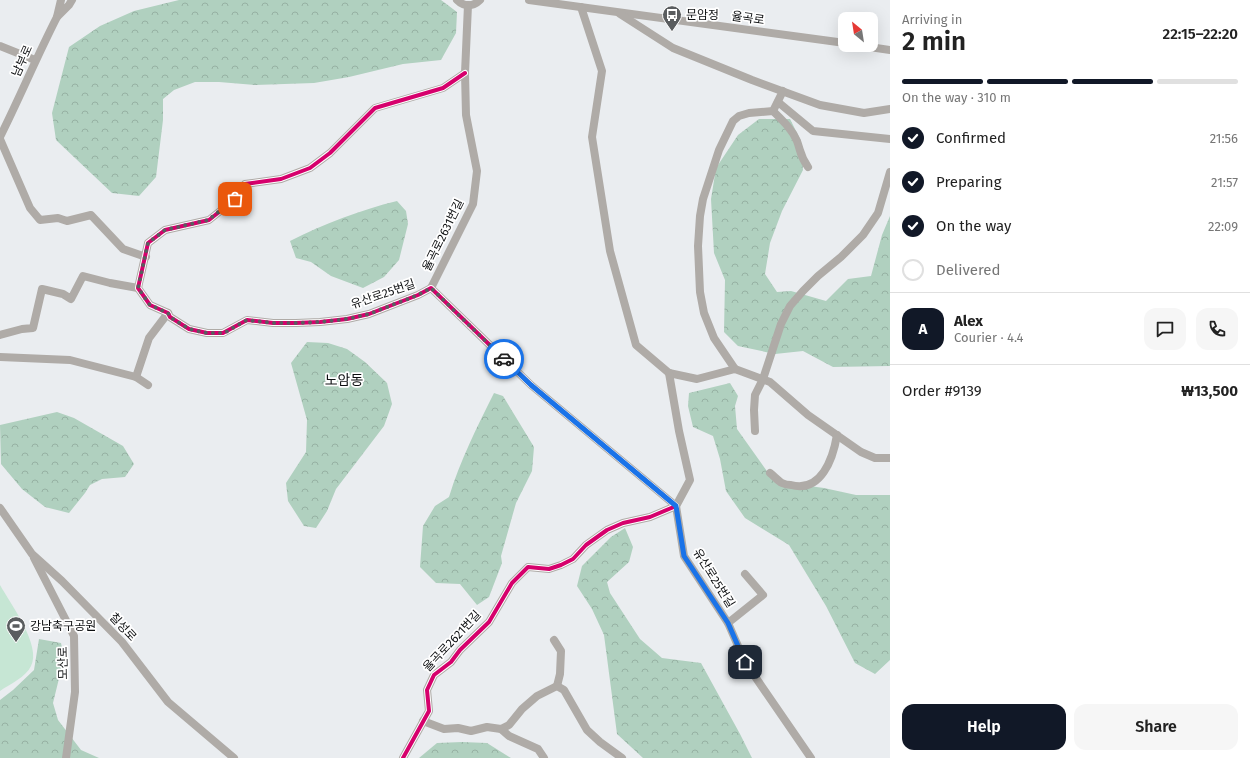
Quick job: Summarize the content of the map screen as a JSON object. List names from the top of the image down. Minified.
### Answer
{"streets":{"street":["율곡로","남부로","율곡로2631번길","유산로25번길","칠성로","율곡로2621번길","모산로"]},"crossings":[["율곡로2631번길","유산로25번길"],["유산로25번길","율곡로2621번길"],["칠성로","모산로"]],"districts":["노암동"],"places":{"bus stop":["문암정"],"sports":["강남축구공원"]},"north":"top left","page":{"heading":["2 min","Arriving in","22:15–22:20"],"panel":["Alex","Courier · 4.4","Order #9139","₩13,500"],"bar":"On the way · 310 m","list":[["Confirmed","21:56"],["Preparing","21:57"],["On the way","22:09"],"Delivered"],"round":"A","buttons":["Help","Share"]}}
